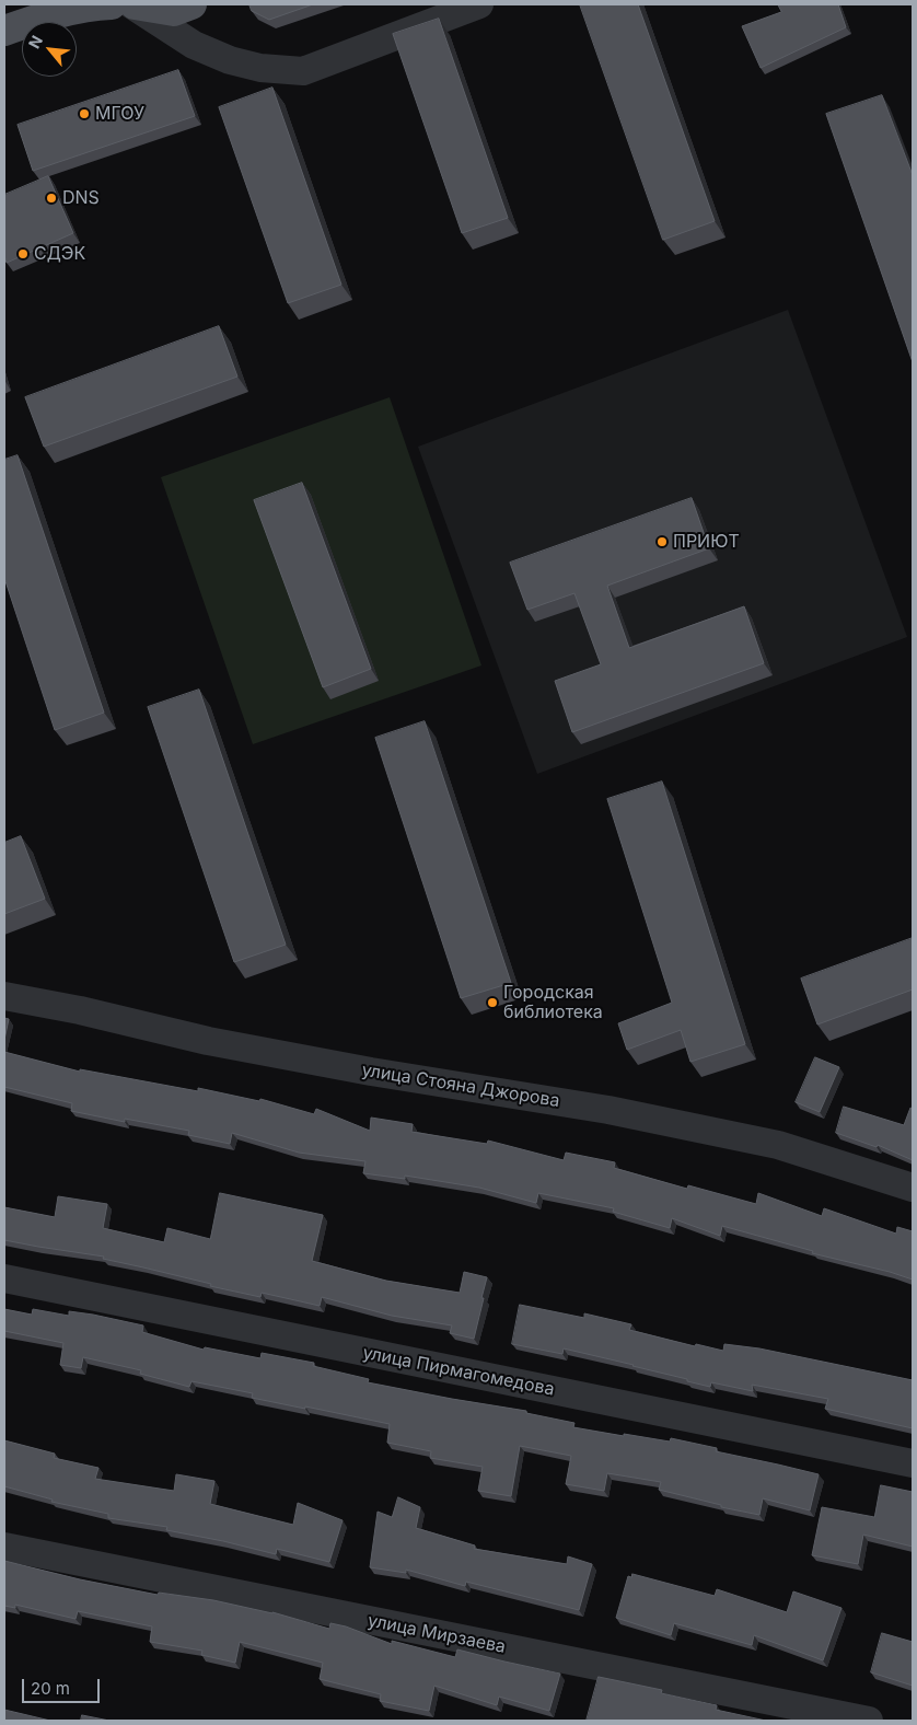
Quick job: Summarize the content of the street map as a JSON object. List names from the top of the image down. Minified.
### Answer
{"streets":{"street":["улица Стояна Джорова","улица Пирмагомедова","улица Мирзаева"]},"places":["МГОУ","DNS","СДЭК","ПРИЮТ","Городская библиотека"],"scale_bar":"20 m","north":"top left"}
